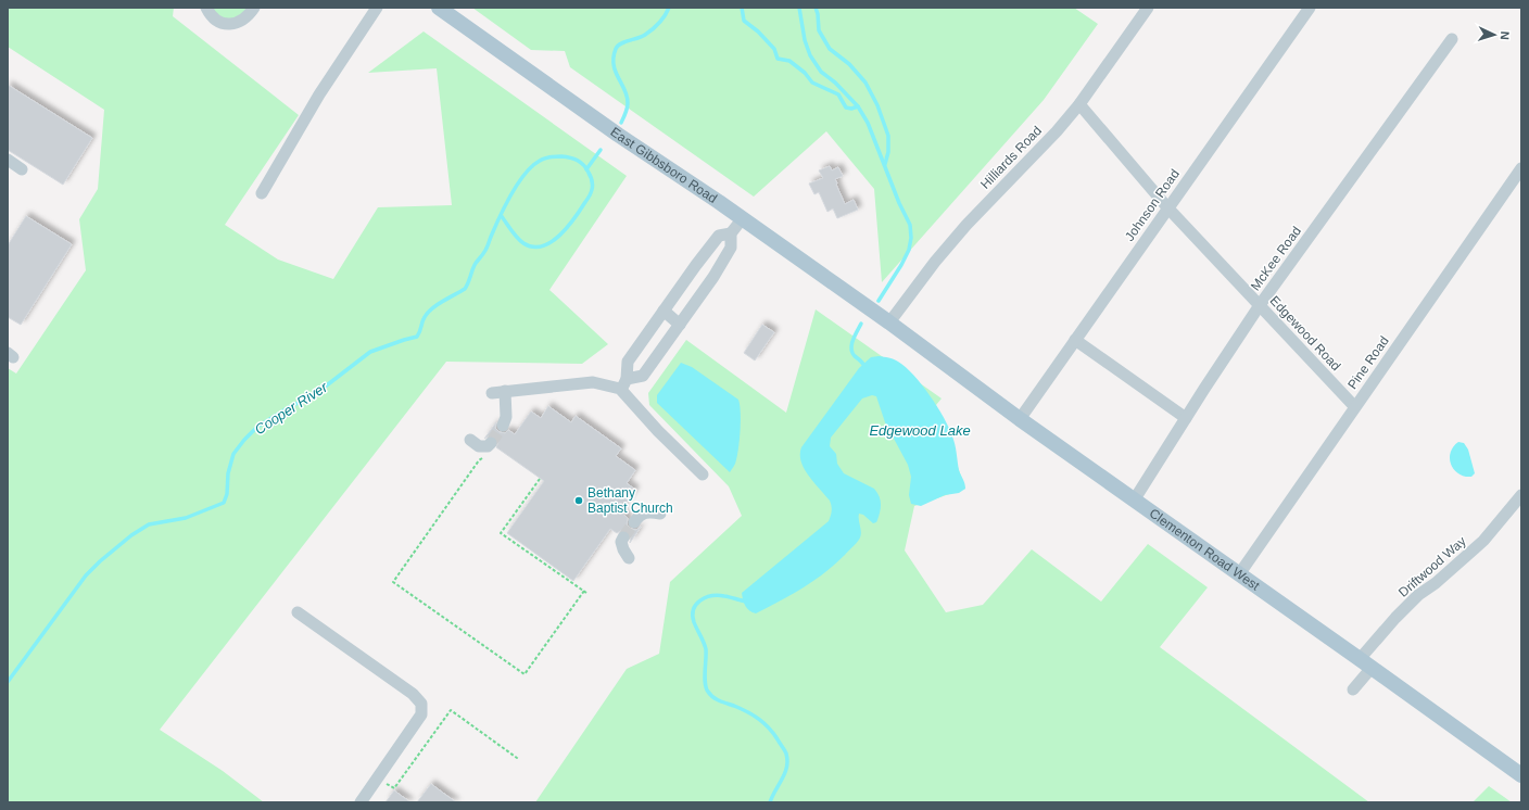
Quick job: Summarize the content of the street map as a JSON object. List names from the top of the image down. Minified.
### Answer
{"streets":{"main road":["East Gibbsboro Road","Clementon Road West"],"street":["Hilliards Road","Johnson Road","McKee Road","Edgewood Road","Pine Road","Driftwood Way"]},"crossings":[["Hilliards Road","East Gibbsboro Road"],["Hilliards Road","Edgewood Road"],["Hilliards Road","Clementon Road West"],["East Gibbsboro Road","Clementon Road West"],["Johnson Road","Edgewood Road"],["Johnson Road","Clementon Road West"],["McKee Road","Edgewood Road"],["McKee Road","Clementon Road West"],["Edgewood Road","Pine Road"],["Pine Road","Clementon Road West"],["Clementon Road West","Driftwood Way"]],"water":["Cooper River","Edgewood Lake"],"places":["Bethany Baptist Church"],"north":"right"}
